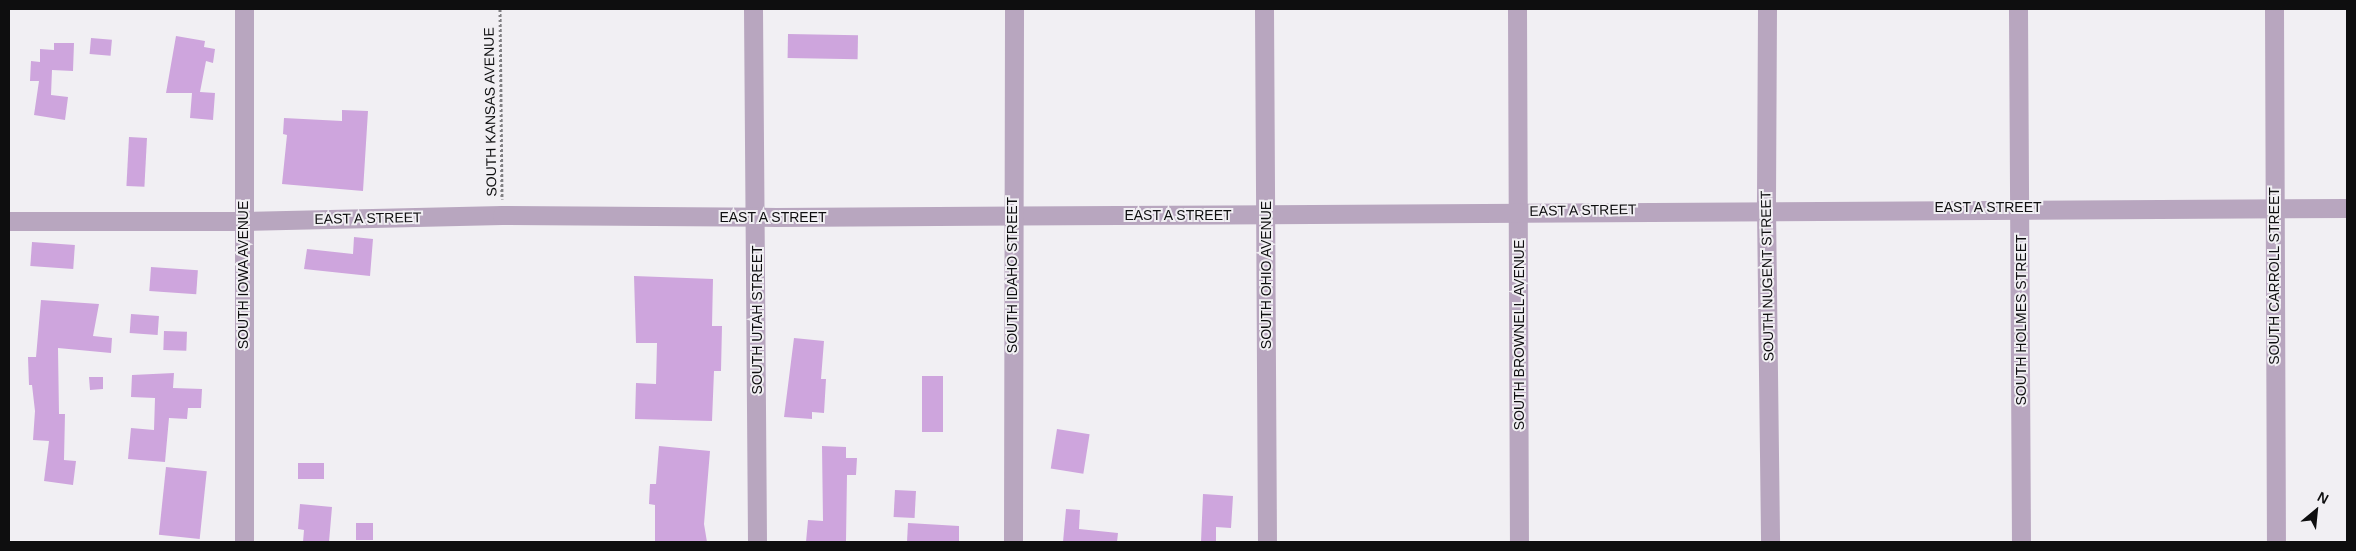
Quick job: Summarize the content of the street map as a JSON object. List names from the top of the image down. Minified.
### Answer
{"streets":{"street":["EAST A STREET","SOUTH IOWA AVENUE","SOUTH IDAHO STREET","SOUTH OHIO AVENUE","SOUTH NUGENT STREET","SOUTH CARROLL STREET","SOUTH UTAH STREET","SOUTH HOLMES STREET","SOUTH BROWNELL AVENUE"],"path":["SOUTH KANSAS AVENUE"]},"crossings":[["SOUTH KANSAS AVENUE","EAST A STREET"],["EAST A STREET","SOUTH IOWA AVENUE"],["EAST A STREET","SOUTH IDAHO STREET"],["EAST A STREET","SOUTH OHIO AVENUE"],["EAST A STREET","SOUTH NUGENT STREET"],["EAST A STREET","SOUTH CARROLL STREET"],["EAST A STREET","SOUTH UTAH STREET"],["EAST A STREET","SOUTH HOLMES STREET"],["EAST A STREET","SOUTH BROWNELL AVENUE"]],"north":"top right"}
